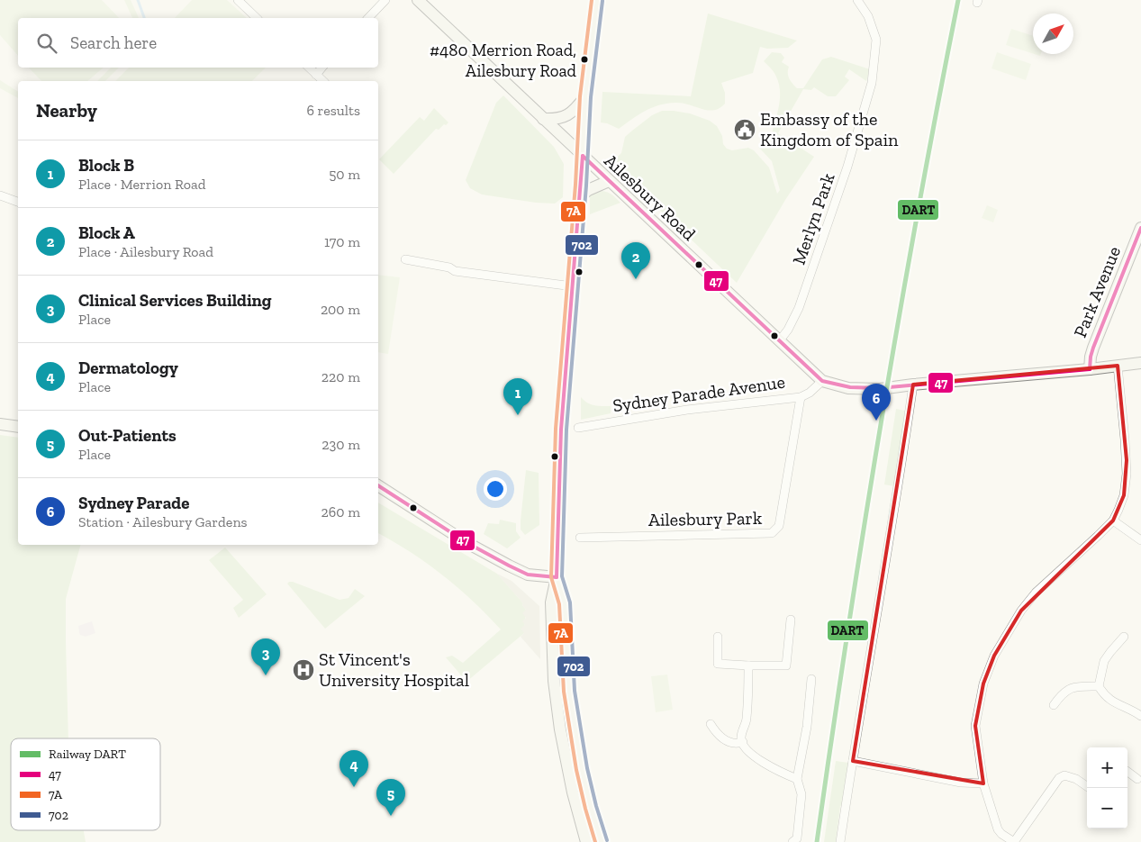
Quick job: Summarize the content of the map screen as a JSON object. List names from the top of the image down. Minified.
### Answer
{"streets":{"main road":["Ailesbury Road","Park Avenue"],"street":["Merlyn Park","Sydney Parade Avenue","Ailesbury Park"]},"crossings":[["Ailesbury Road","Merlyn Park"],["Ailesbury Road","Sydney Parade Avenue"],["Sydney Parade Avenue","Ailesbury Park"]],"places":{"other":["#480 Merrion Road, Ailesbury Road"],"public building":["Embassy of the Kingdom of Spain"],"hospital":["St Vincent's University Hospital"]},"lines":["rail line DART","transit line 7A","transit line 702","transit line 47"],"legend":["Railway DART","47","7A","702"],"north":"top right","page":{"search":"Search here","heading":["Nearby","6 results"],"list":[{"mark":"1","name":"Block B","note":"Place · Merrion Road","value":"50 m"},{"mark":"2","name":"Block A","note":"Place · Ailesbury Road","value":"170 m"},{"mark":"3","name":"Clinical Services Building","note":"Place","value":"200 m"},{"mark":"4","name":"Dermatology","note":"Place","value":"220 m"},{"mark":"5","name":"Out-Patients","note":"Place","value":"230 m"},{"mark":"6","name":"Sydney Parade","note":"Station · Ailesbury Gardens","value":"260 m"}],"pins":["2","1","6","3","4","5"],"map_buttons":["+","−"]}}
